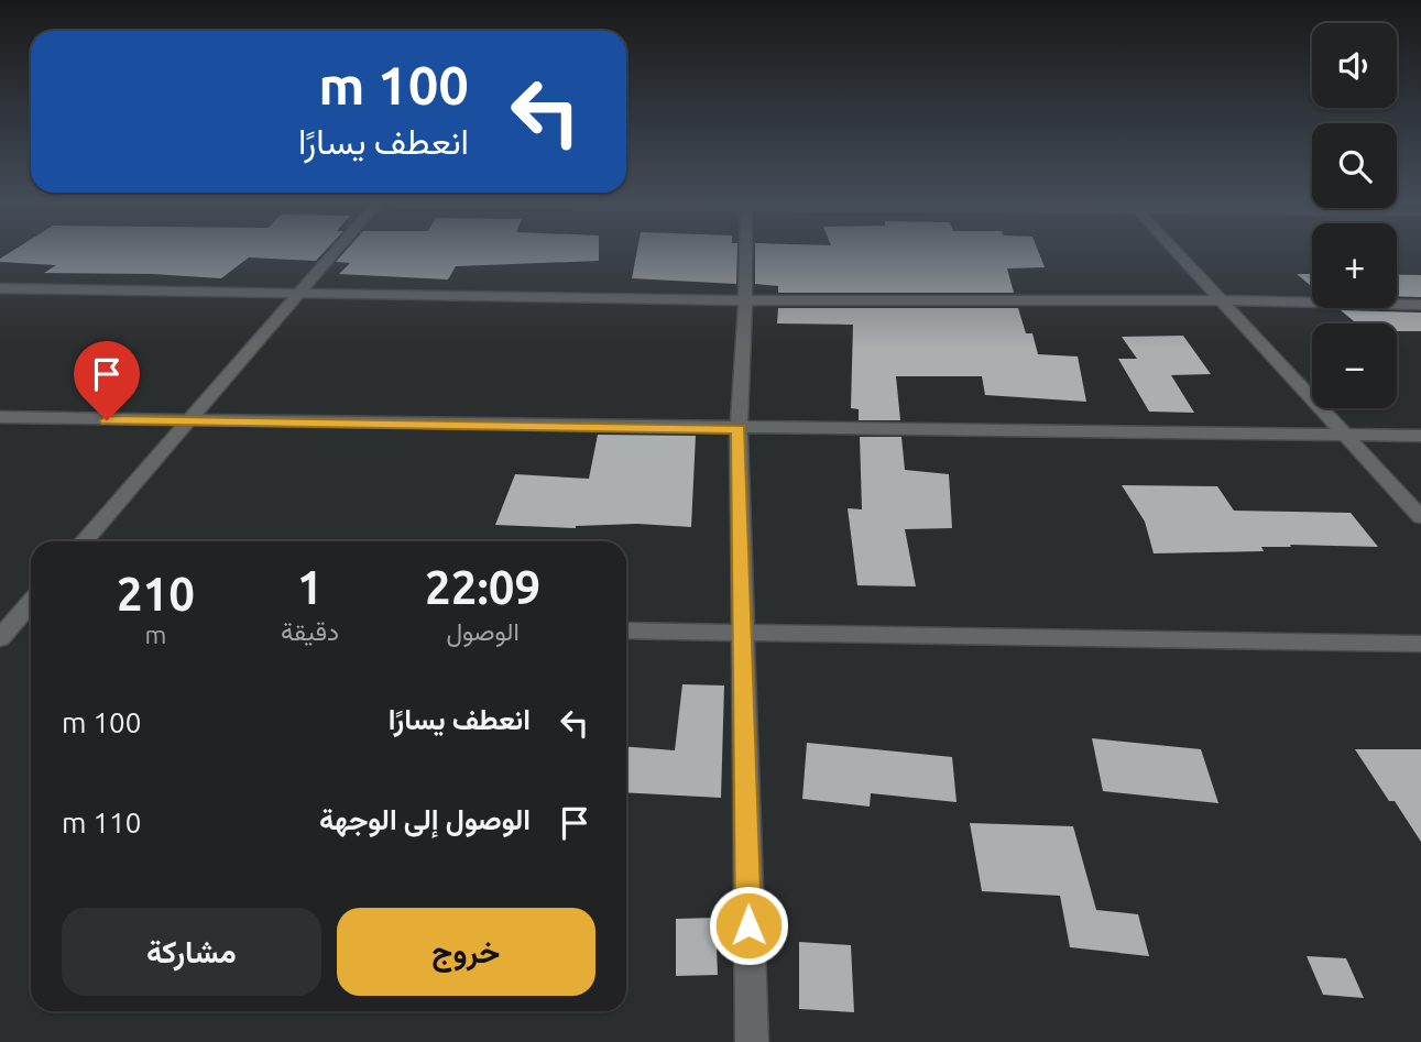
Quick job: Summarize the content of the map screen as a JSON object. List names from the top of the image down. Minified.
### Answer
{"page":{"map_buttons":["+","−"],"turn":["100 m","انعطف يسارًا"],"eta":["22:09","الوصول","1","دقيقة","210","m"],"list":[{"name":"انعطف يسارًا","value":"100 m"},{"name":"الوصول إلى الوجهة","value":"110 m"}],"buttons":["خروج","مشاركة"]}}
